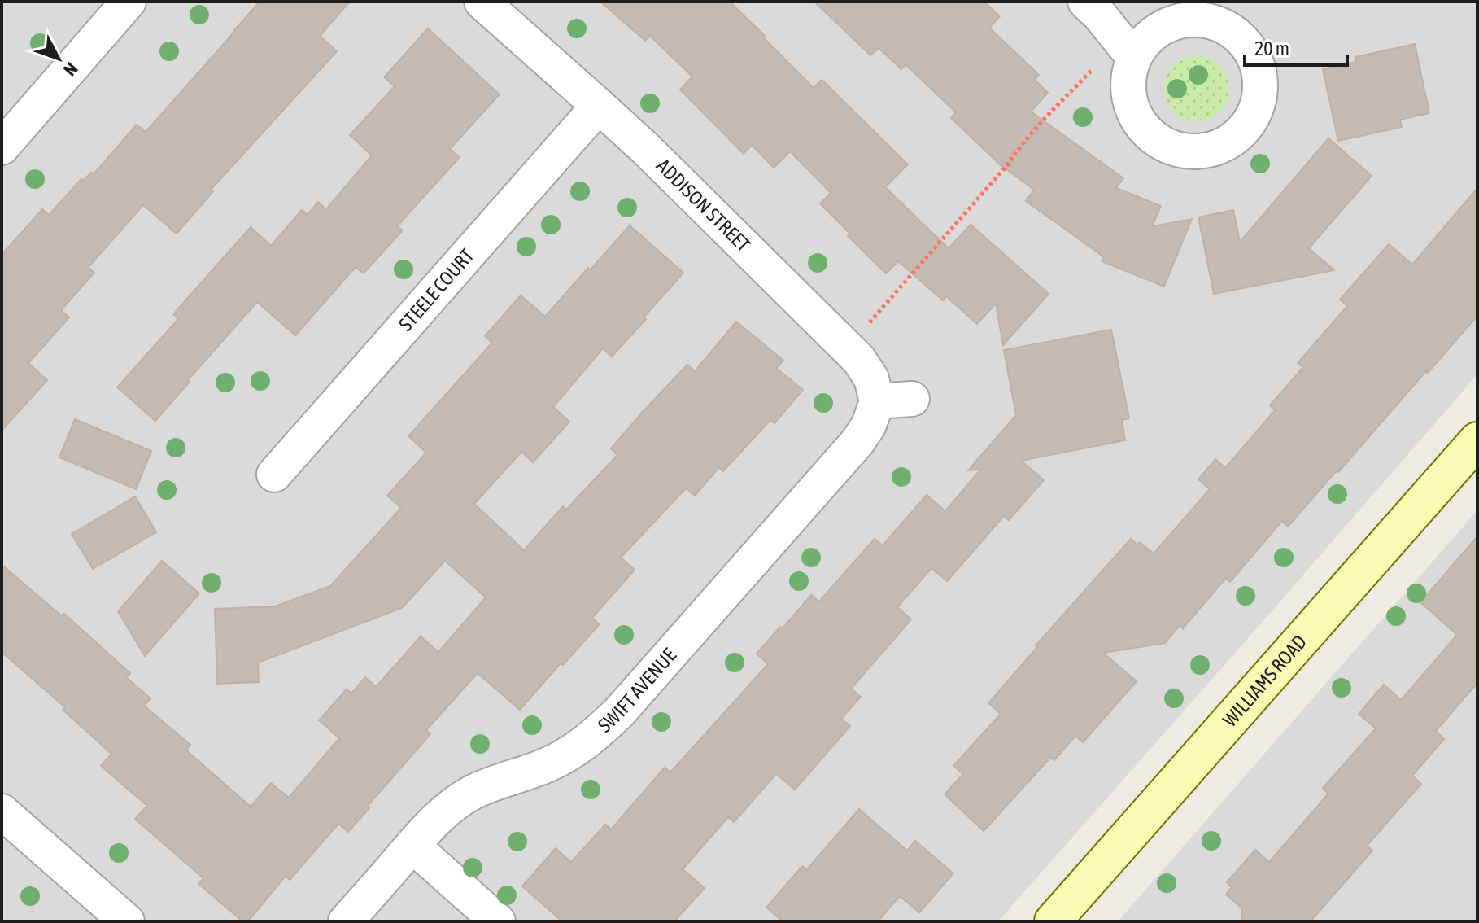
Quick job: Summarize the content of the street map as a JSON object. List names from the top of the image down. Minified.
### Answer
{"streets":{"street":["ADDISON STREET","STEELE COURT","WILLIAMS ROAD","SWIFT AVENUE"]},"crossings":[["ADDISON STREET","STEELE COURT"],["ADDISON STREET","SWIFT AVENUE"]],"scale_bar":"20 m","north":"bottom right"}
